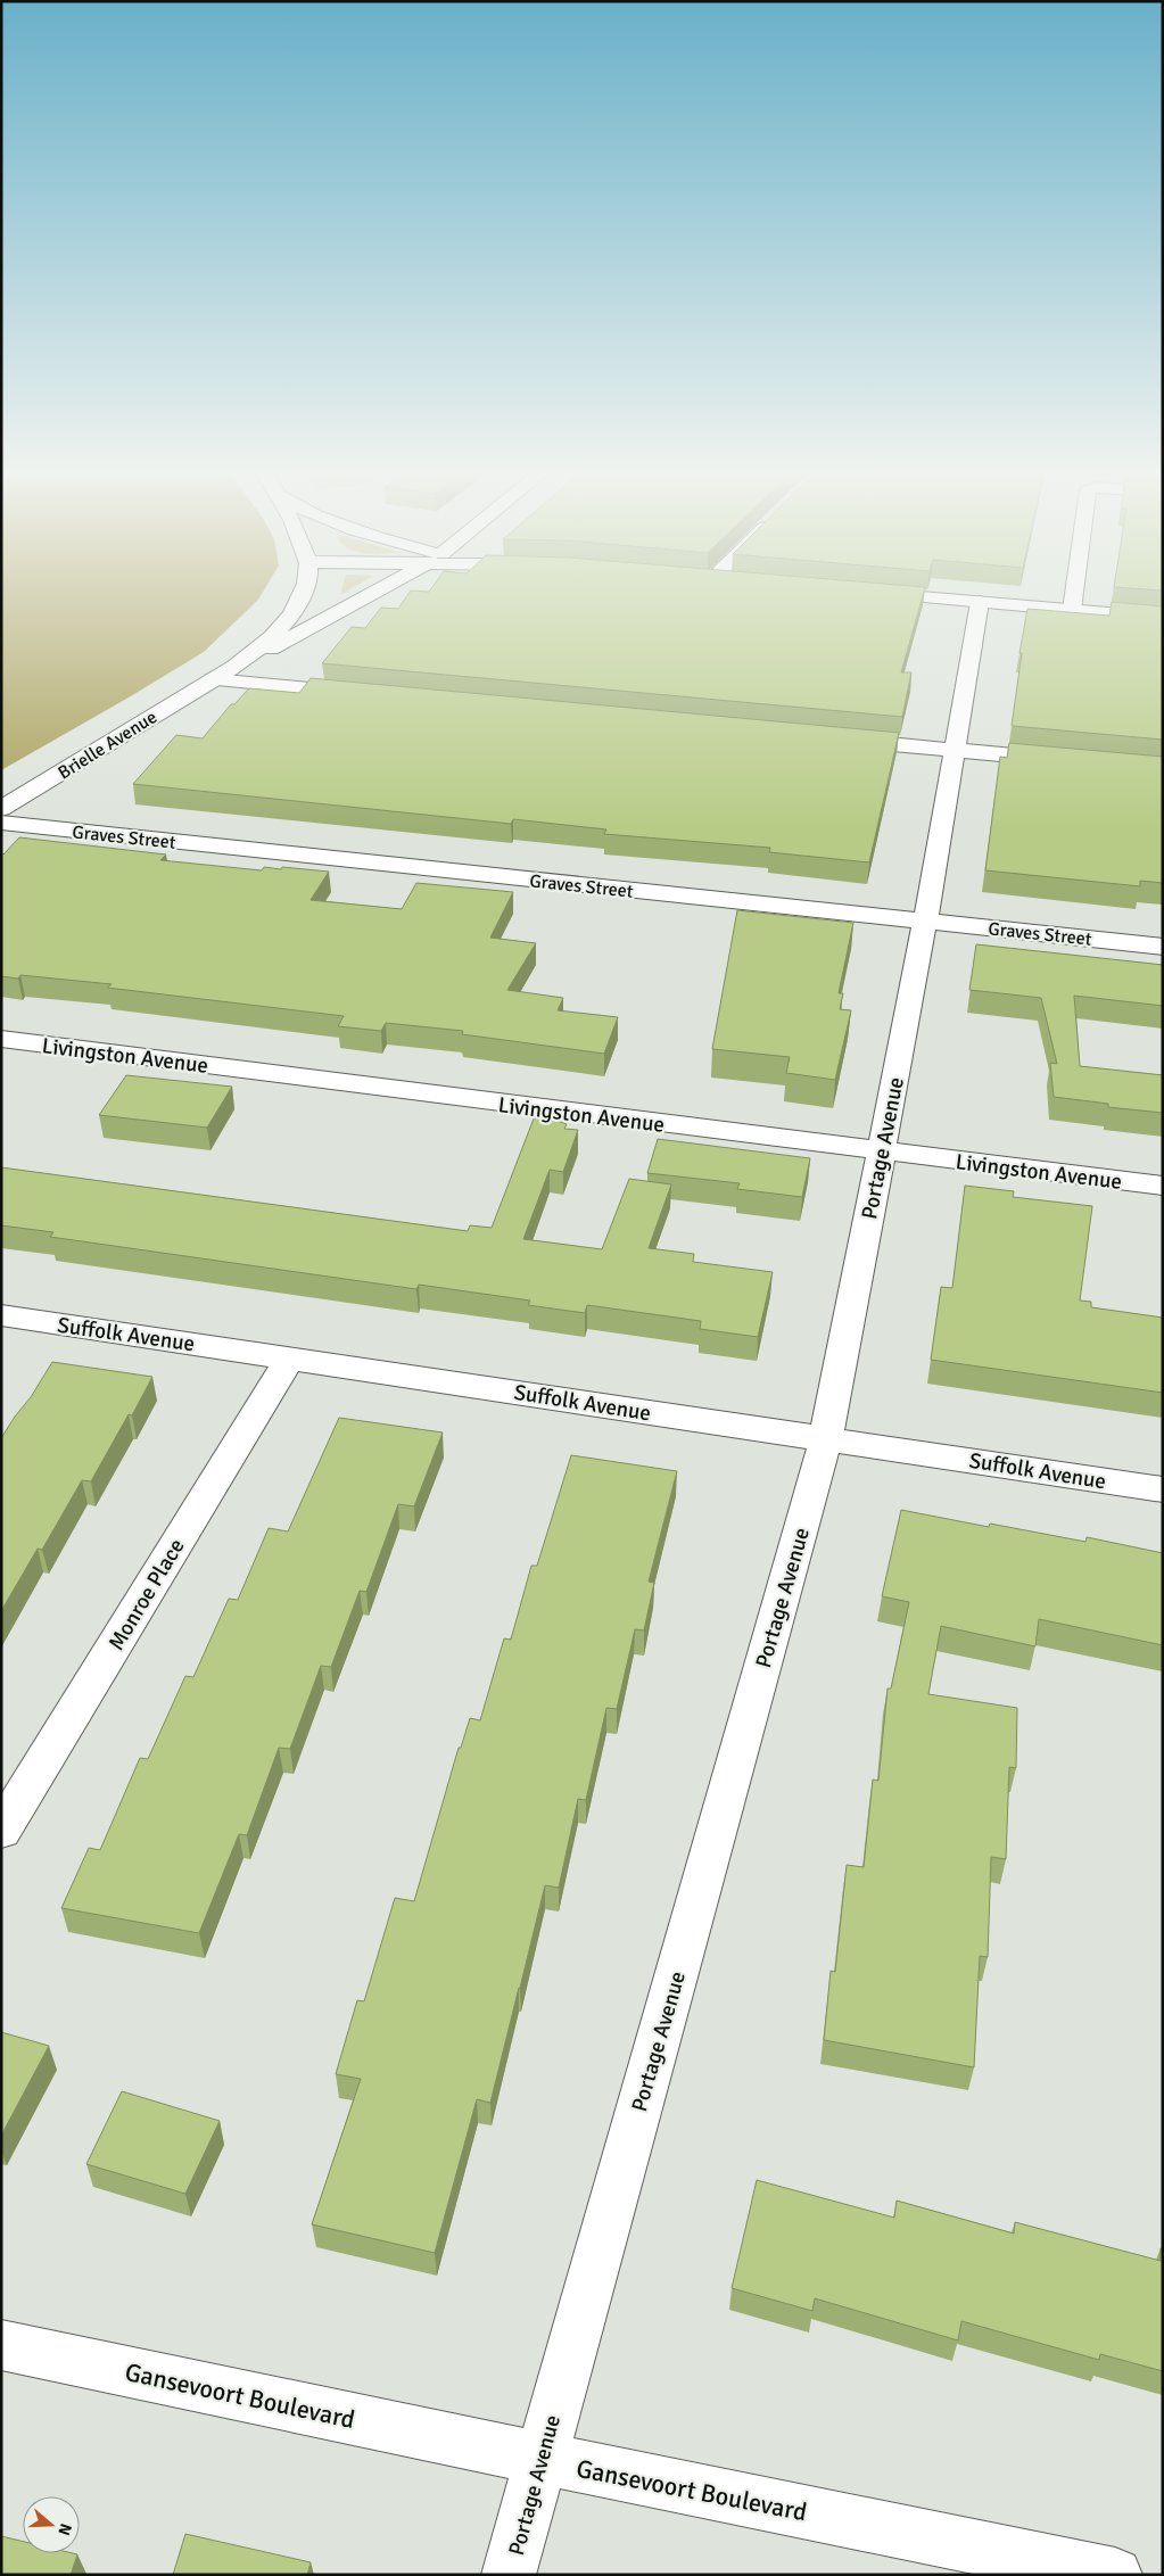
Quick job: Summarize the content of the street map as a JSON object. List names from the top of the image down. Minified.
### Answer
{"streets":{"street":["Brielle Avenue","Graves Street","Livingston Avenue","Portage Avenue","Suffolk Avenue","Monroe Place","Gansevoort Boulevard"]},"crossings":[["Graves Street","Portage Avenue"],["Livingston Avenue","Portage Avenue"],["Portage Avenue","Suffolk Avenue"],["Portage Avenue","Gansevoort Boulevard"],["Suffolk Avenue","Monroe Place"]],"north":"right"}
